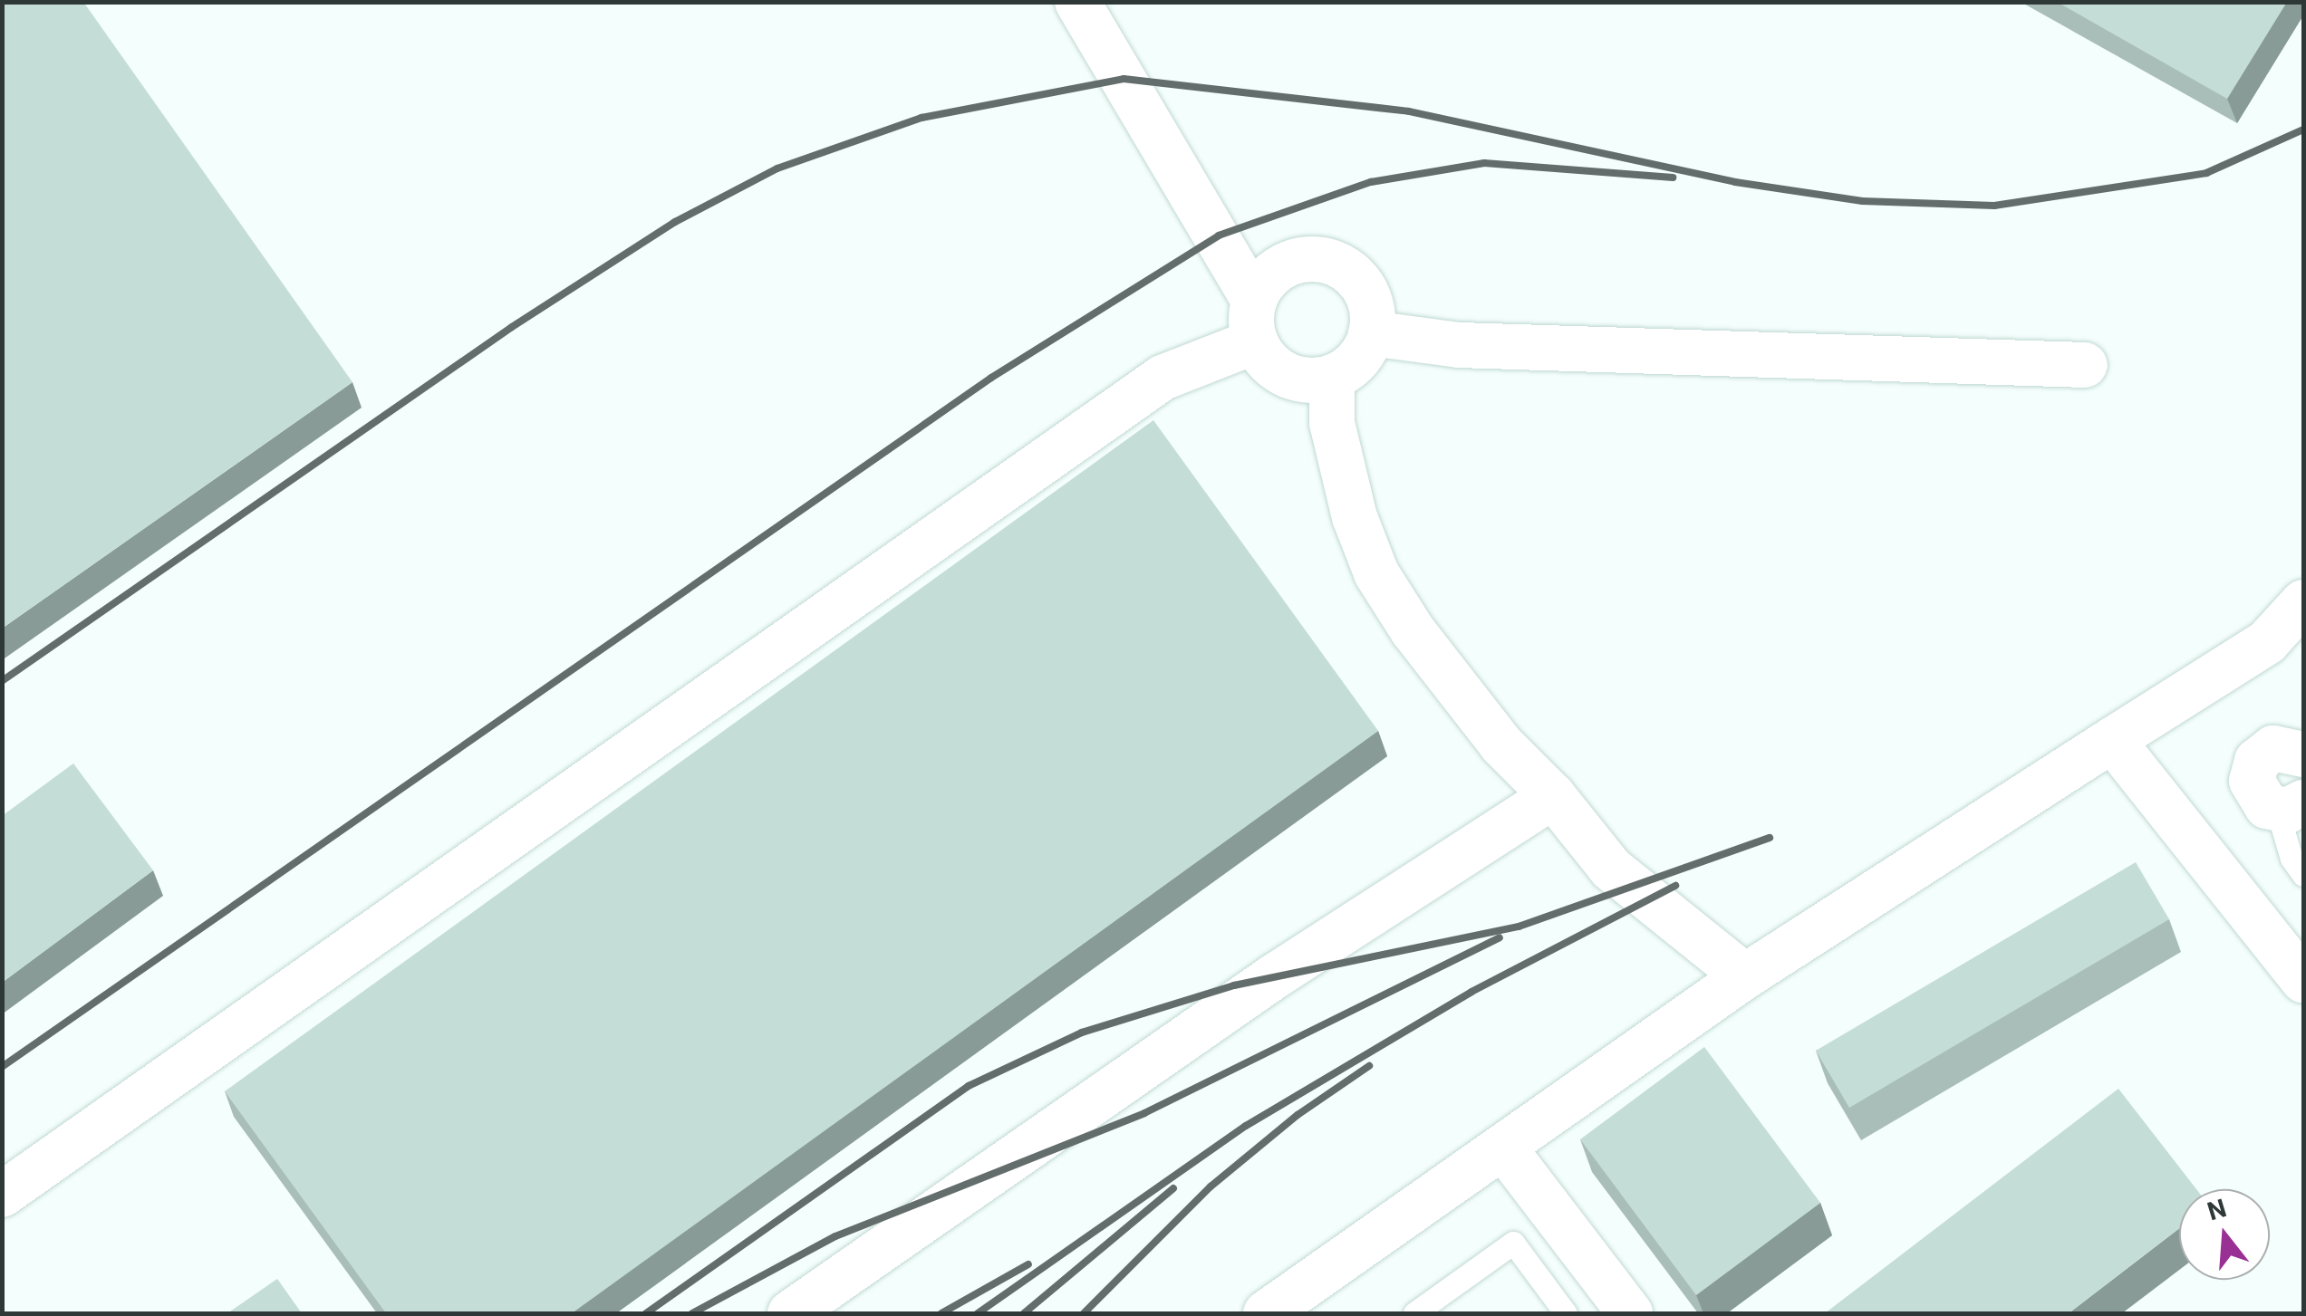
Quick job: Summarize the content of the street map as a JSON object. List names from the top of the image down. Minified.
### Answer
{"north":"top"}
